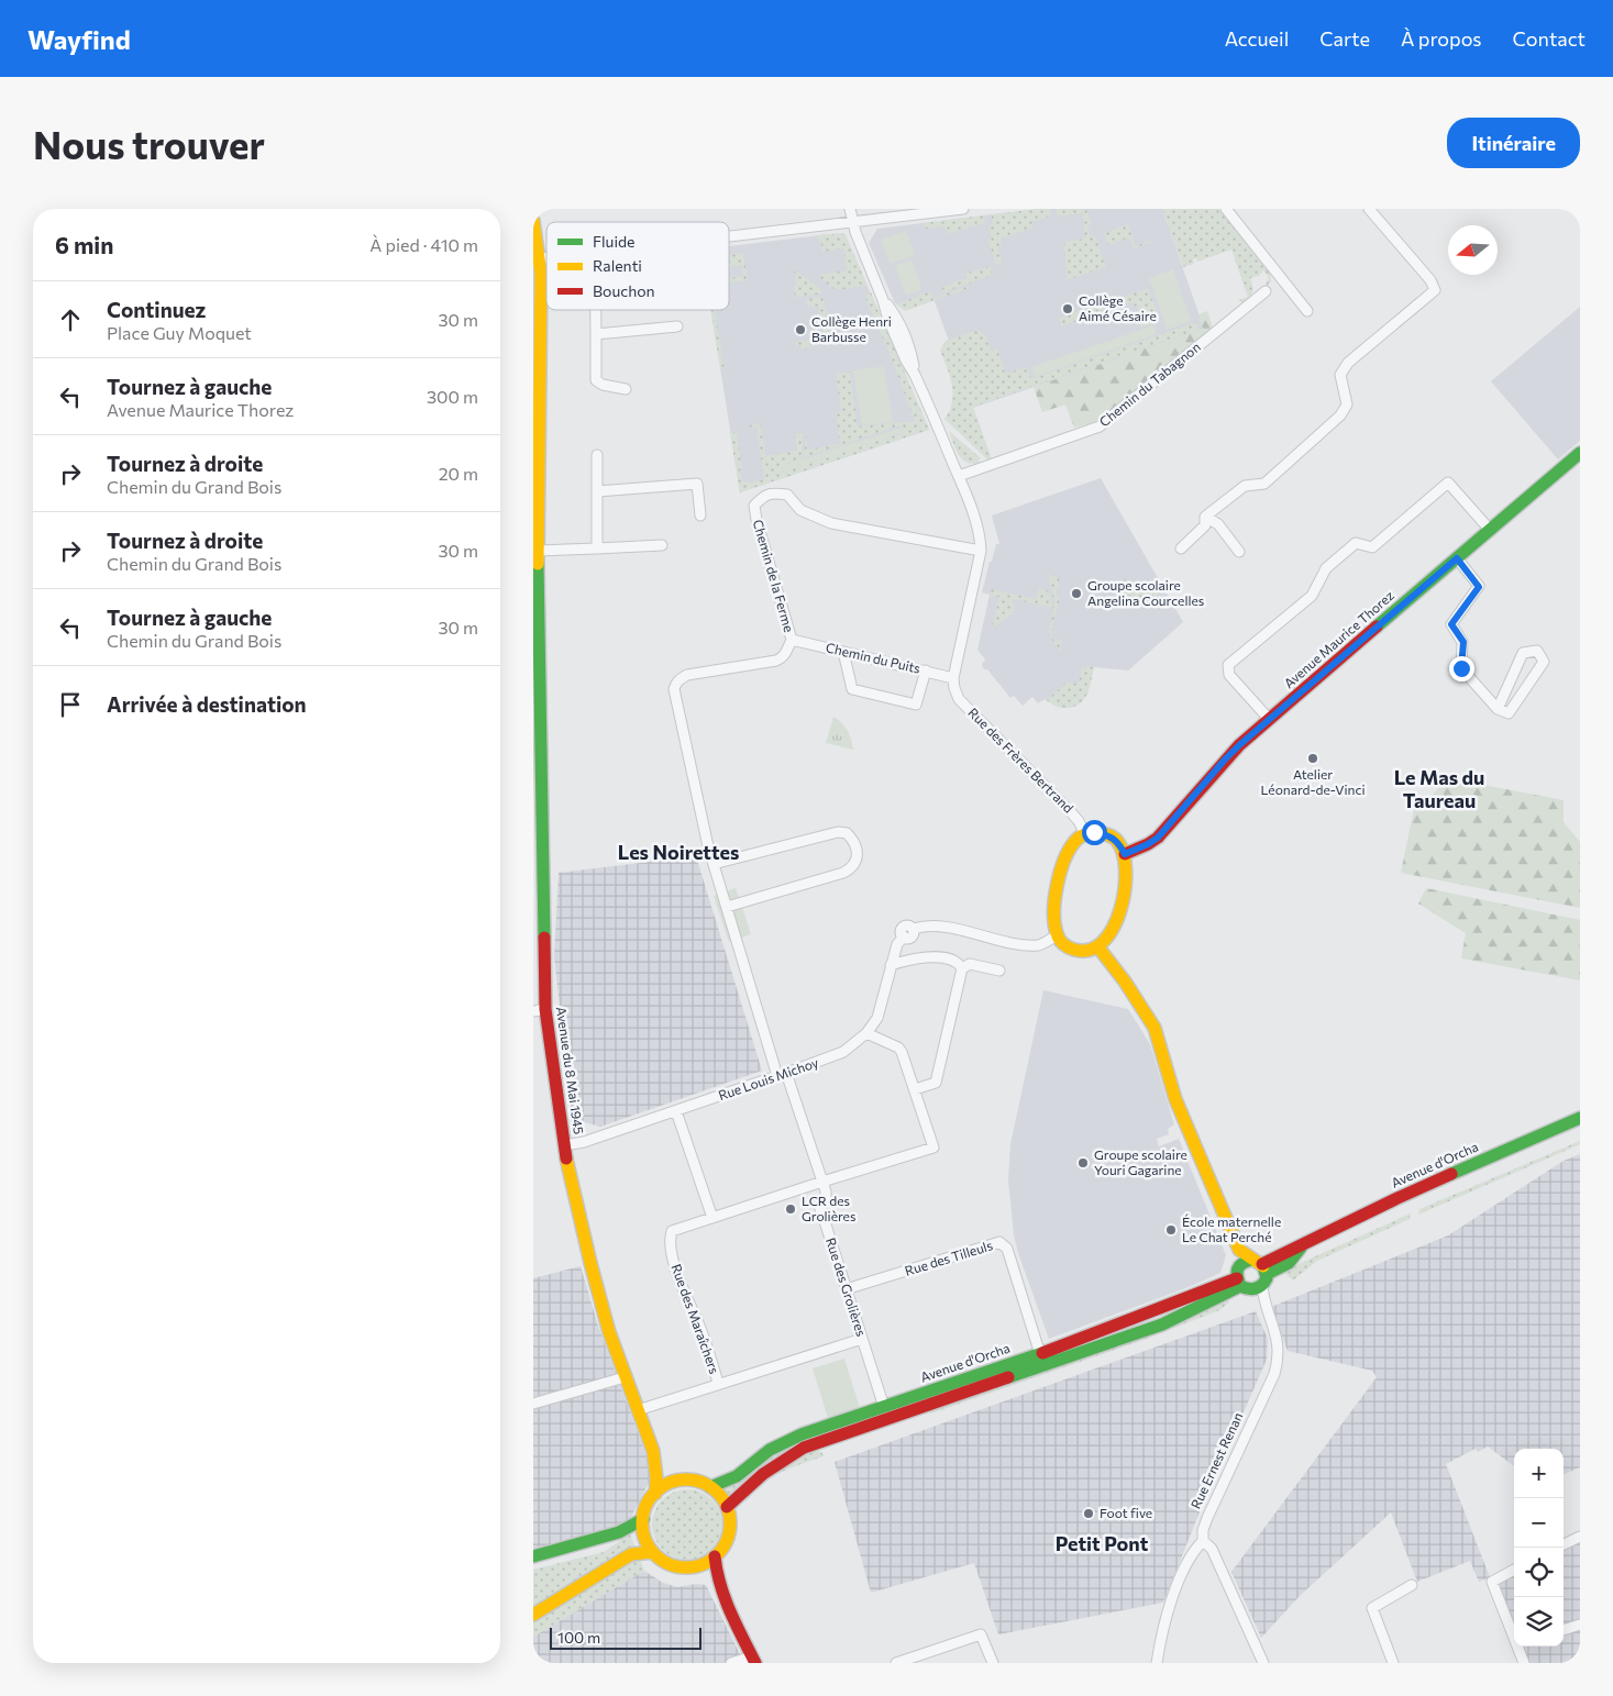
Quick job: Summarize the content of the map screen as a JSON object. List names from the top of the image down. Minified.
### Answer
{"streets":{"main road":["Avenue Maurice Thorez","Avenue du 8 Mai 1945","Avenue d'Orcha","Rue Ernest Renan"],"street":["Chemin du Tabagnon","Chemin de la Ferme","Chemin du Puits","Rue des Frères Bertrand","Rue Louis Michoy","Rue des Tilleuls","Rue des Grolières","Rue des Maraîchers"]},"crossings":[["Chemin de la Ferme","Chemin du Puits"],["Chemin de la Ferme","Rue Louis Michoy"],["Chemin de la Ferme","Rue des Grolières"],["Chemin du Puits","Rue des Frères Bertrand"],["Avenue du 8 Mai 1945","Rue Louis Michoy"],["Avenue du 8 Mai 1945","Avenue d'Orcha"],["Avenue du 8 Mai 1945","Rue des Maraîchers"],["Rue Louis Michoy","Rue des Grolières"],["Avenue d'Orcha","Rue des Tilleuls"],["Avenue d'Orcha","Rue des Grolières"],["Avenue d'Orcha","Rue Ernest Renan"],["Rue des Tilleuls","Rue des Grolières"],["Rue des Grolières","Rue des Maraîchers"]],"districts":["Le Mas du Taureau","Les Noirettes","Petit Pont"],"places":["Collège Aimé Césaire","Collège Henri Barbusse","Groupe scolaire Angelina Courcelles","Atelier Léonard-de-Vinci","Groupe scolaire Youri Gagarine","LCR des Grolières","École maternelle Le Chat Perché","Foot five"],"legend":["Fluide","Ralenti","Bouchon"],"scale_bar":"100 m","north":"left","page":{"header":"Wayfind","nav":["Accueil","Carte","À propos","Contact"],"buttons":"Itinéraire","title":"Nous trouver","heading":["6 min","À pied · 410 m"],"list":[["Continuez","Place Guy Moquet","30 m"],["Tournez à gauche","Avenue Maurice Thorez","300 m"],["Tournez à droite","Chemin du Grand Bois","20 m"],["Tournez à droite","Chemin du Grand Bois","30 m"],["Tournez à gauche","Chemin du Grand Bois","30 m"],"Arrivée à destination"],"map_buttons":["+","−"],"scale":"100 m"}}
